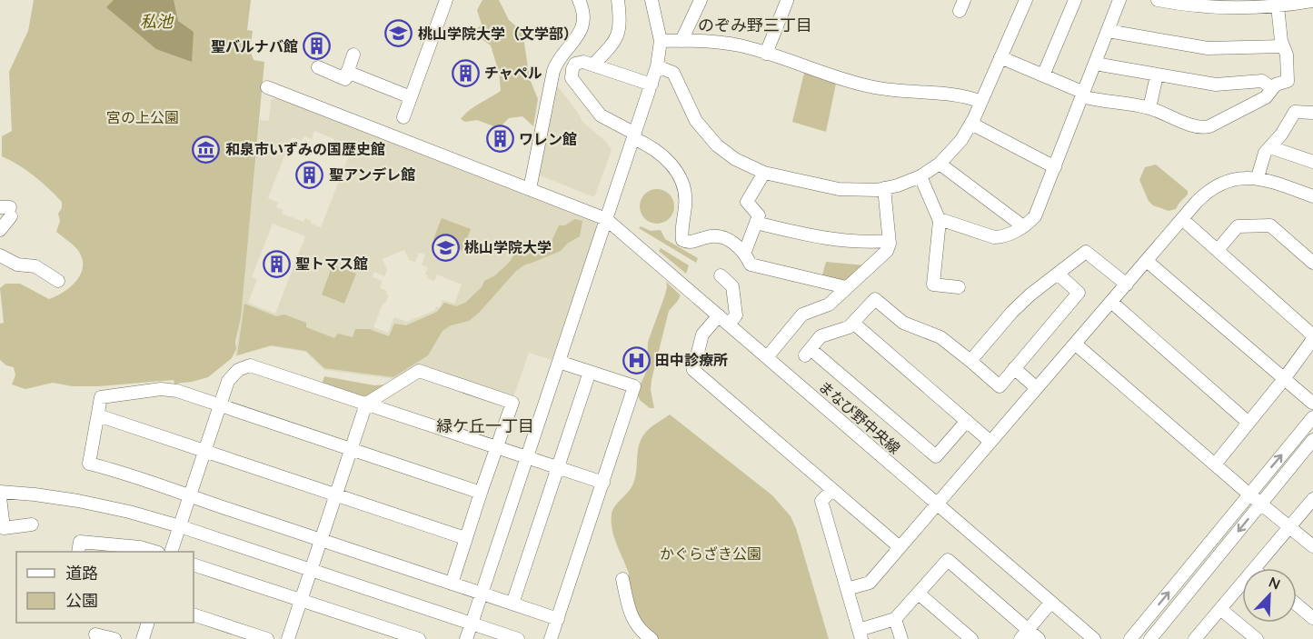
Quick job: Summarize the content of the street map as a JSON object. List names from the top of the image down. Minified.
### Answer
{"streets":{"street":["まなび野中央線"]},"districts":["のぞみ野三丁目","緑ケ丘一丁目"],"water":["私池"],"parks":["宮の上公園","かぐらざき公園"],"places":{"school or university":["桃山学院大学（文学部）","桃山学院大学"],"building":["聖バルナバ館","チャペル","ワレン館","聖アンデレ館","聖トマス館"],"museum":["和泉市いずみの国歴史館"],"hospital":["田中診療所"]},"legend":["道路","公園"],"north":"top right"}
